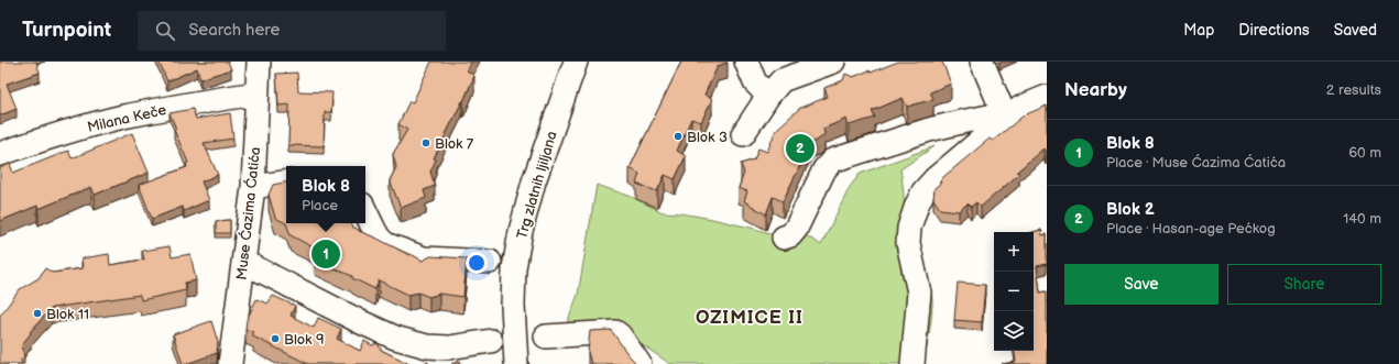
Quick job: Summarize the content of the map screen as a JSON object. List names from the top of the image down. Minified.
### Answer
{"streets":{"street":["Milana Keče","Trg zlatnih ljiljana","Muse Ćazima Ćatića"]},"crossings":[["Milana Keče","Muse Ćazima Ćatića"]],"districts":["OZIMICE II"],"places":["Blok 3","Blok 7","Blok 11","Blok 9"],"page":{"header":"Turnpoint","search":"Search here","nav":["Map","Directions","Saved"],"heading":["Nearby","2 results"],"list":[{"mark":"1","name":"Blok 8","note":"Place · Muse Ćazima Ćatića","value":"60 m"},{"mark":"2","name":"Blok 2","note":"Place · Hasan-age Pećkog","value":"140 m"}],"pins":["2","1"],"popup":["Blok 8","Place"],"map_buttons":["+","−"],"buttons":["Save","Share"]}}
